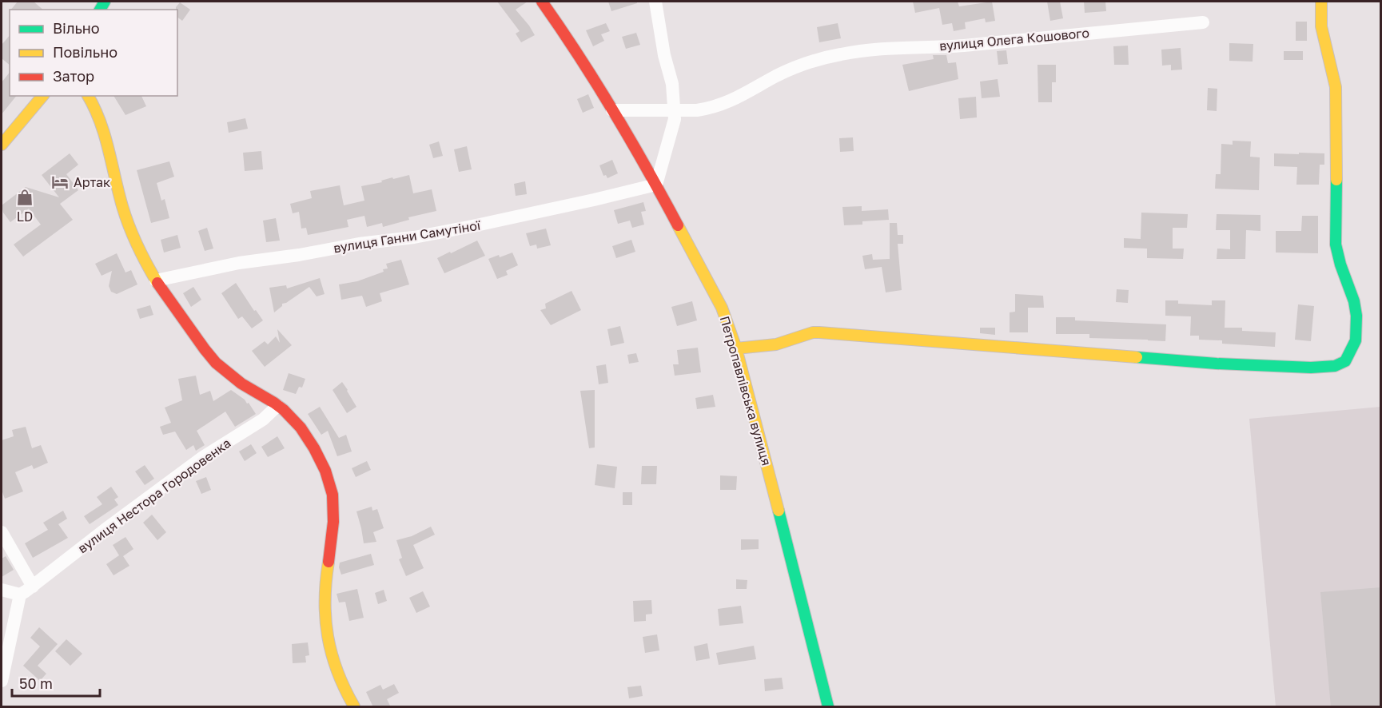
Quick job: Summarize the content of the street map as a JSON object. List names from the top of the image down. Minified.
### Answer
{"streets":{"street":["вулиця Олега Кошового","вулиця Ганни Самутіної","Петропавлівська вулиця","вулиця Нестора Городовенка"]},"crossings":[["вулиця Олега Кошового","Петропавлівська вулиця"],["вулиця Ганни Самутіної","Петропавлівська вулиця"]],"places":{"hotel":["Артак"],"shop":["LD"]},"legend":["Вільно","Повільно","Затор"],"scale_bar":"50 m"}
